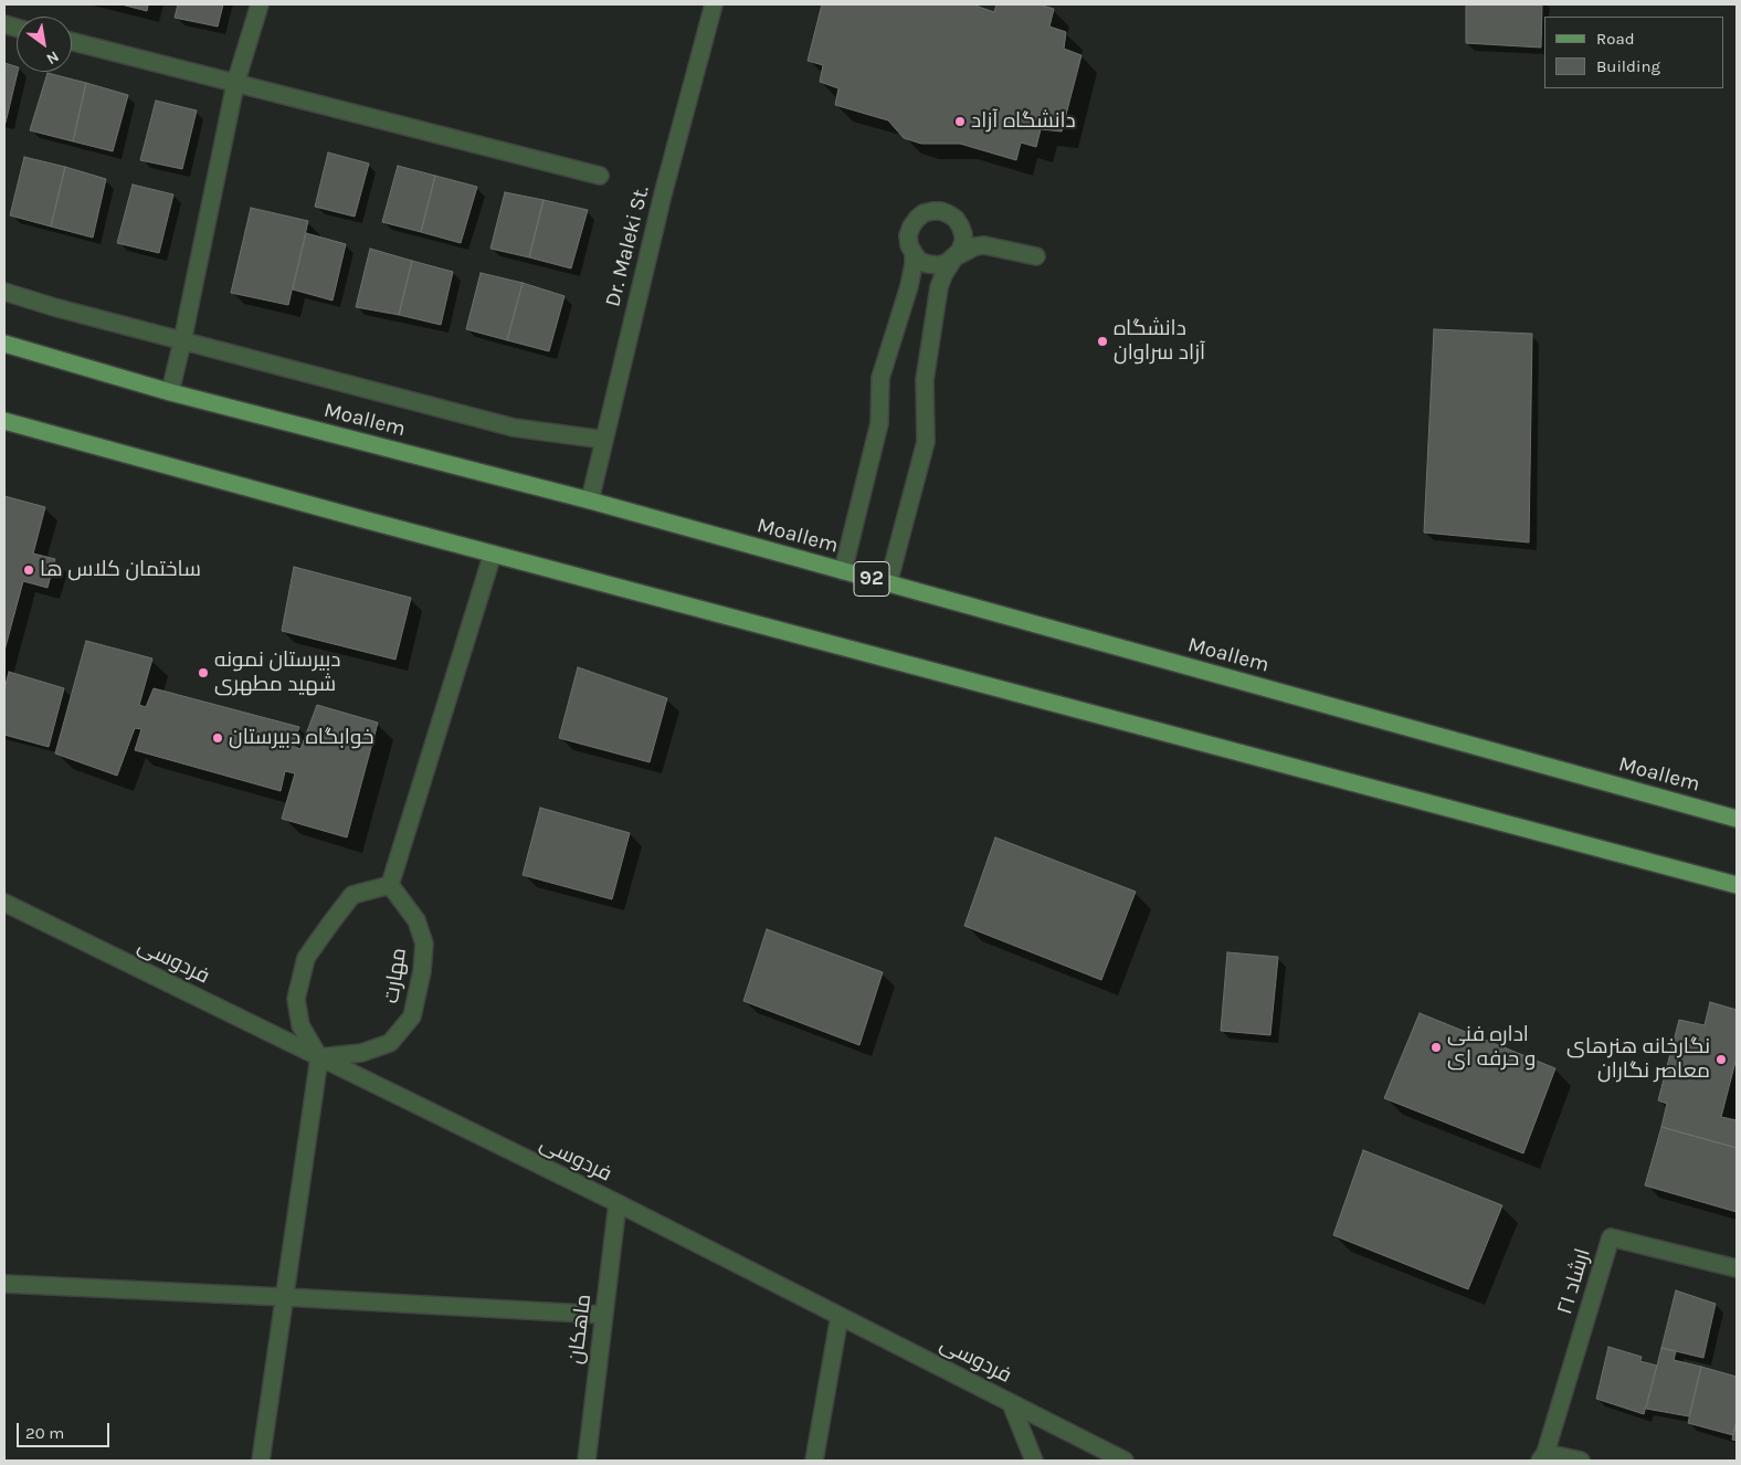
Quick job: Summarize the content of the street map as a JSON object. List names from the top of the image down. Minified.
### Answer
{"streets":{"main road":["Moallem","92"],"street":["Dr. Maleki St.","فردوسی","مهارت","ارشاد ۲۱","ماهکان"]},"crossings":[["Dr. Maleki St.","Moallem"],["فردوسی","مهارت"],["فردوسی","ماهکان"]],"places":["دانشگاه آزاد","دانشگاه آزاد سراوان","ساختمان کلاس ها","دبیرستان نمونه شهید مطهری","خوابگاه دبیرستان","اداره فنی و حرفه ای","نگارخانه هنرهای معاصر نگاران"],"legend":["Road","Building"],"scale_bar":"20 m","north":"bottom right"}
